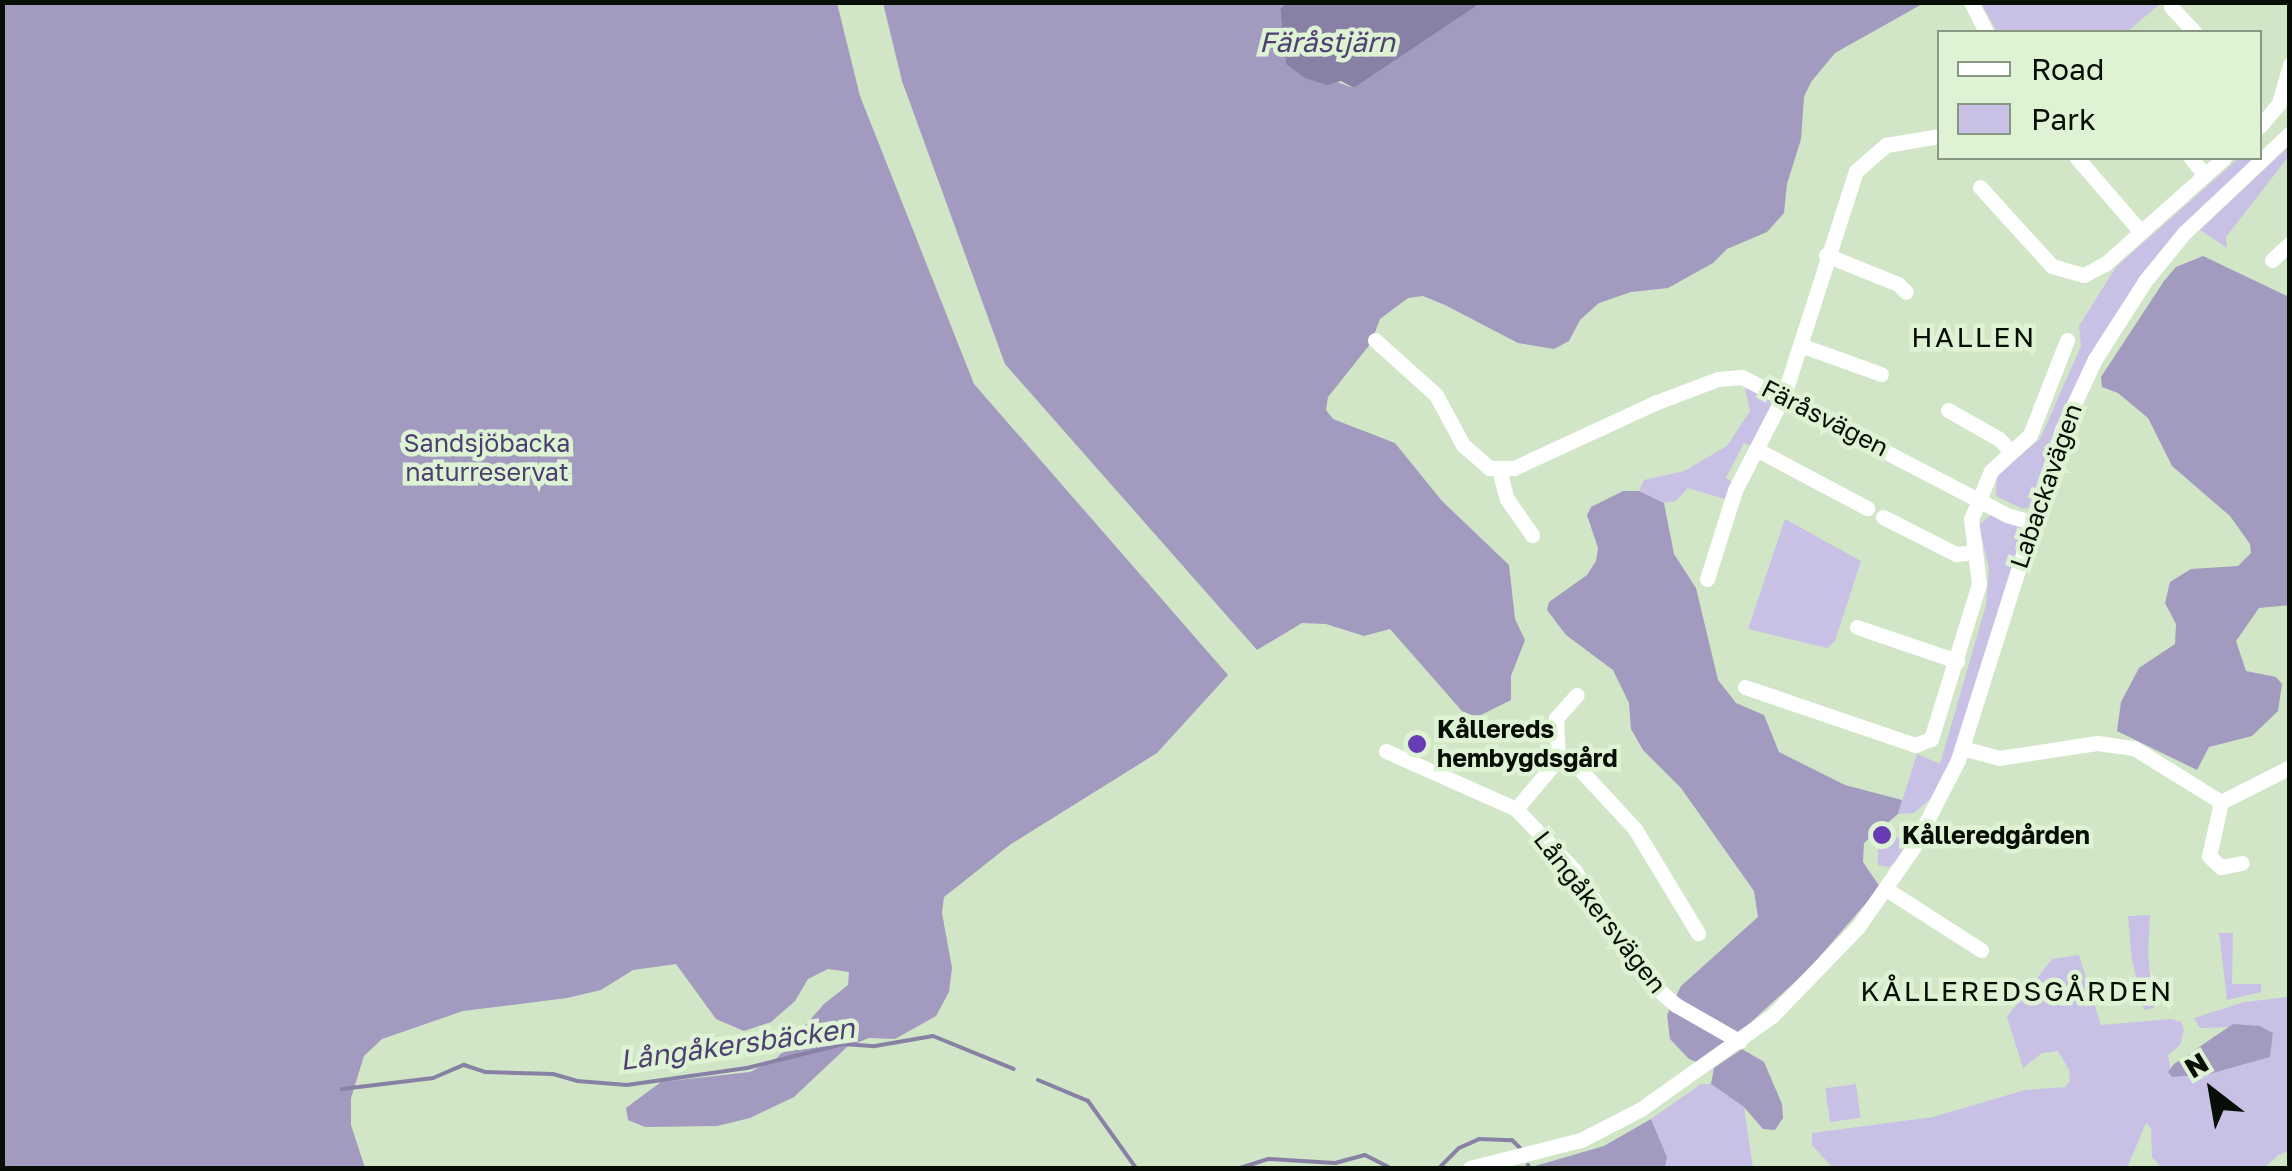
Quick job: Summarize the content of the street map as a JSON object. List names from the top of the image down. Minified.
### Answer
{"streets":{"street":["Färåsvägen","Labackavägen","Långåkersvägen"]},"crossings":[["Färåsvägen","Labackavägen"],["Labackavägen","Långåkersvägen"]],"districts":["HALLEN","KÅLLEREDSGÅRDEN"],"water":["Färåstjärn","Långåkersbäcken"],"parks":["Sandsjöbacka naturreservat"],"places":["Kållereds hembygdsgård","Kålleredgården"],"legend":["Road","Park"],"north":"top left"}
